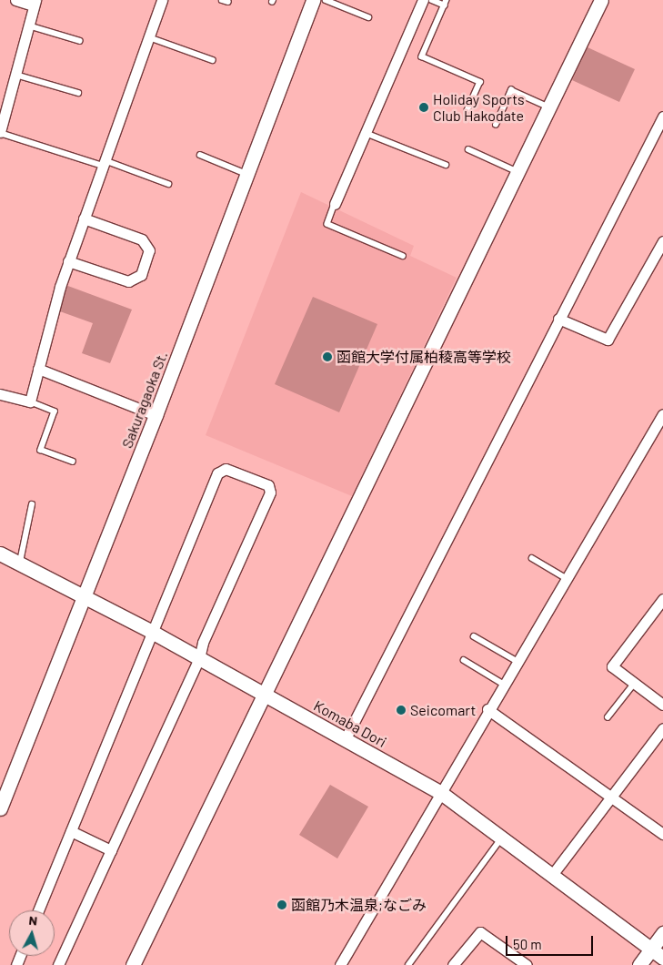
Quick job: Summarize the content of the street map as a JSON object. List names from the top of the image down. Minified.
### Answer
{"streets":{"street":["Sakuragaoka St.","Komaba Dori"]},"crossings":[["Sakuragaoka St.","Komaba Dori"]],"places":["Holiday Sports Club Hakodate","函館大学付属柏稜高等学校","Seicomart","函館乃木温泉;なごみ"],"scale_bar":"50 m","north":"top"}
